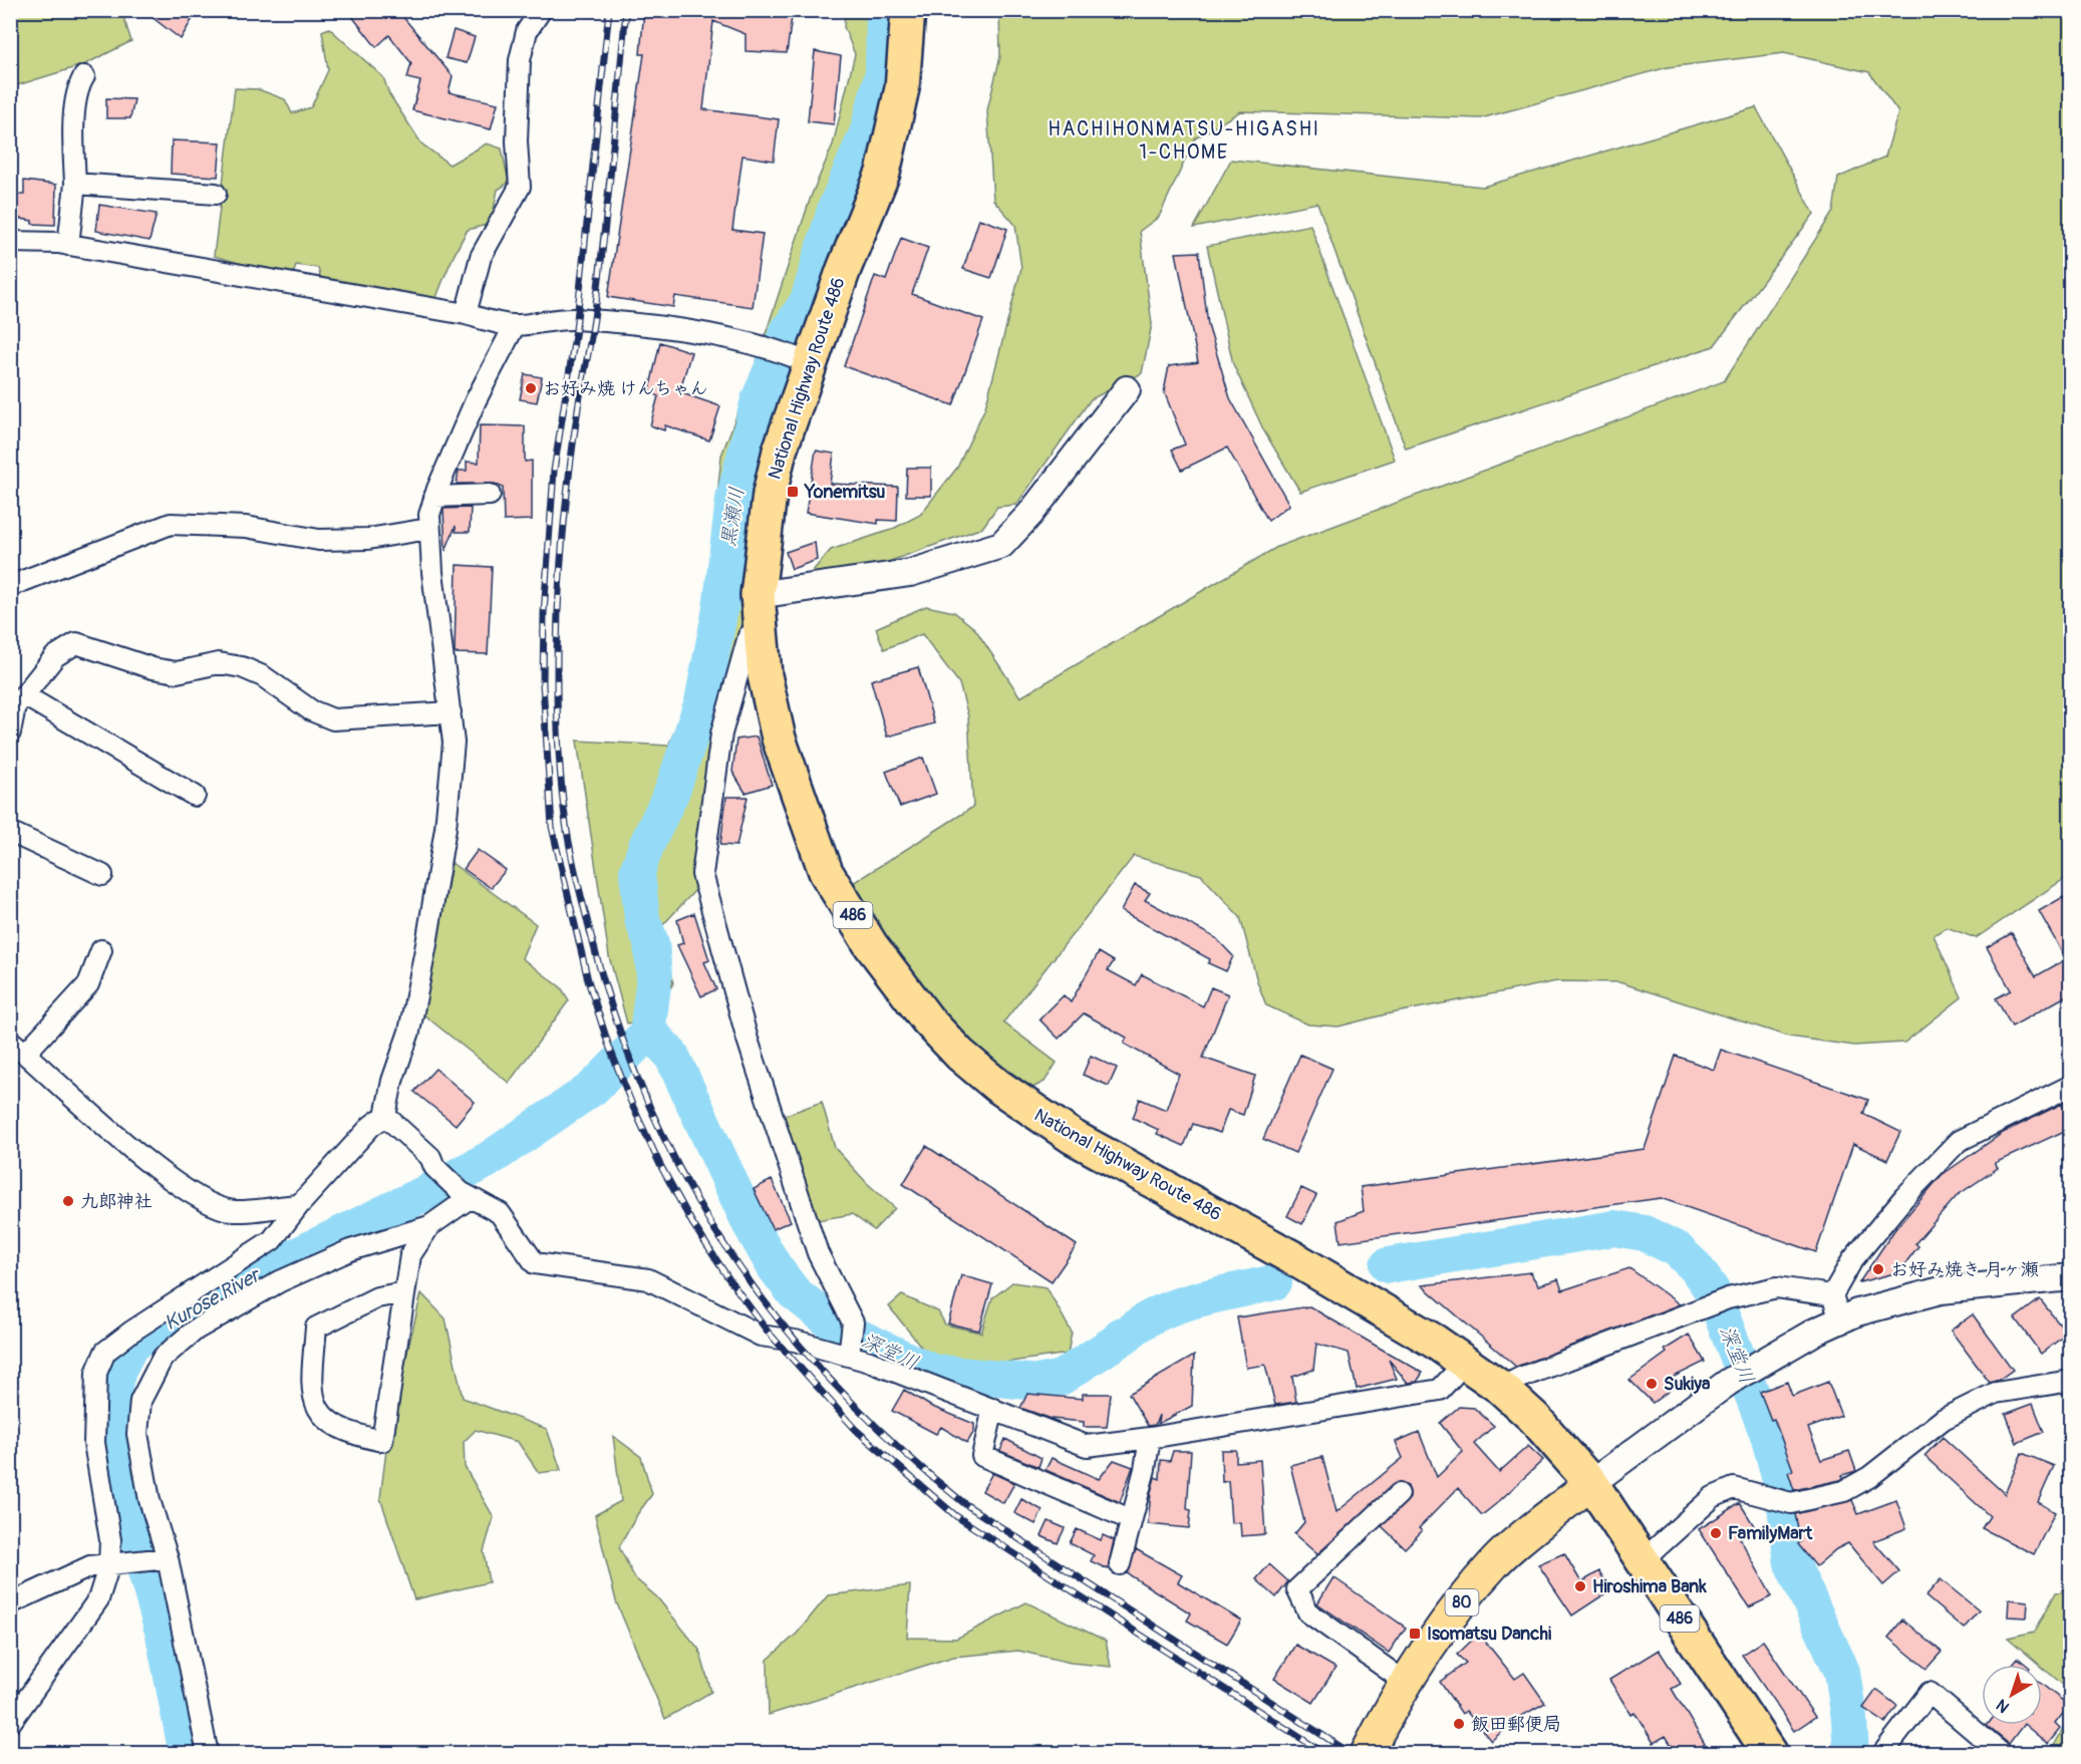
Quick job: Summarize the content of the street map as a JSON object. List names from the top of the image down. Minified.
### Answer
{"streets":{"highway":["National Highway Route 486","486"],"main road":["80"]},"crossings":[["National Highway Route 486","80"]],"districts":["HACHIHONMATSU-HIGASHI 1-CHOME"],"water":["黒瀬川","Kurose River","深堂川"],"places":{"other":["お好み焼 けんちゃん","九郎神社","お好み焼き 月ヶ瀬","Sukiya","FamilyMart","Hiroshima Bank","飯田郵便局"],"transit":["Yonemitsu","Isomatsu Danchi"]},"north":"bottom left"}
